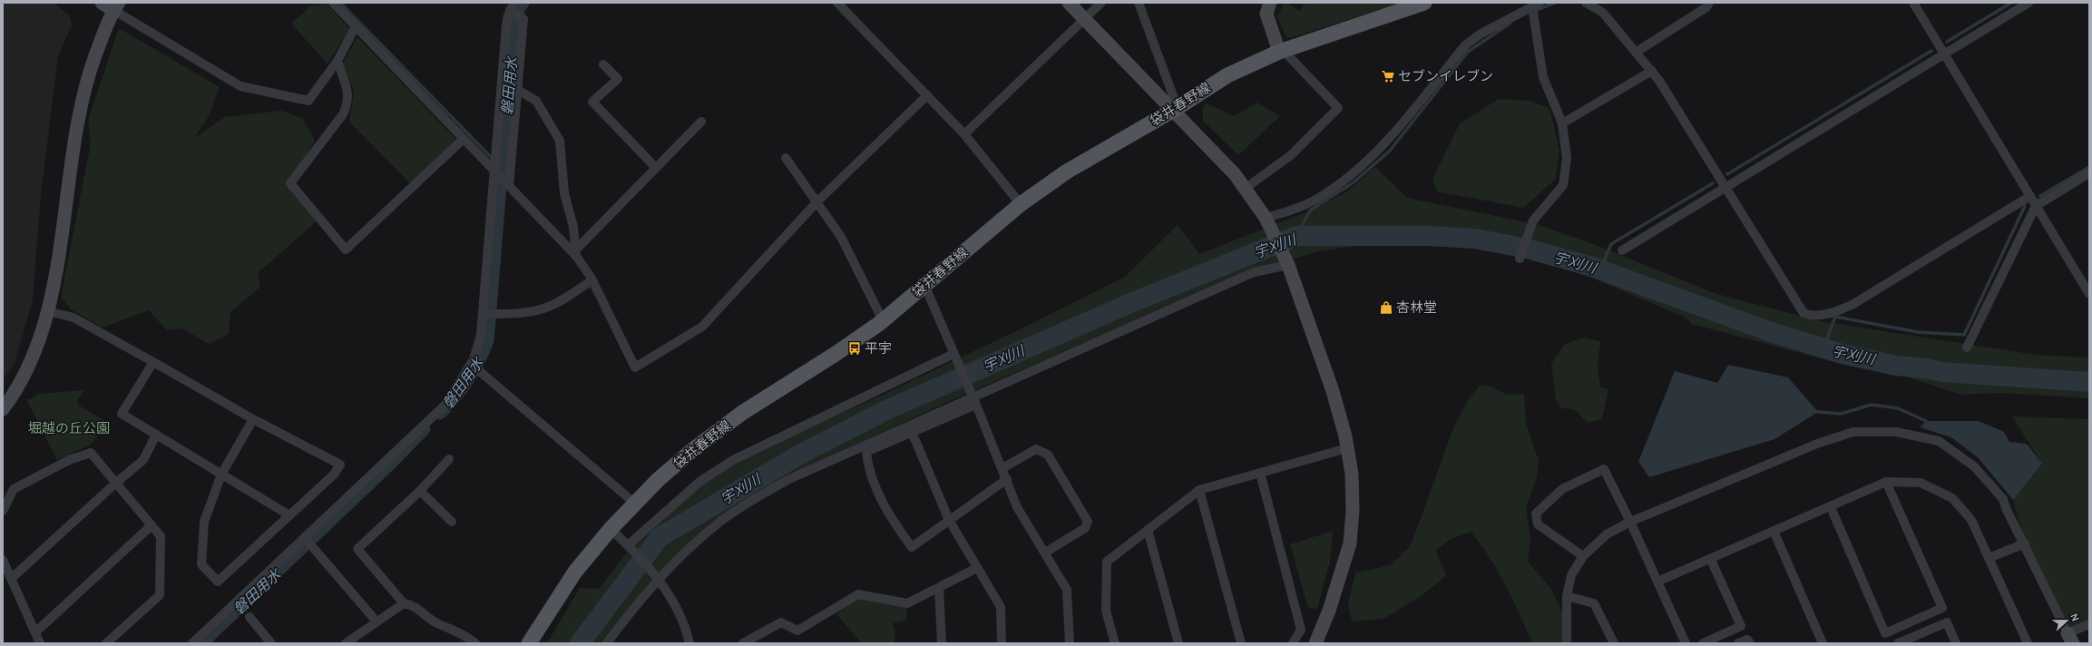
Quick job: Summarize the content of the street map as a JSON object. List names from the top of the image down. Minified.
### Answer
{"streets":{"main road":["袋井春野線"]},"water":["磐田用水","宇刈川"],"parks":["堀越の丘公園"],"places":{"supermarket":["セブンイレブン"],"shop":["杏林堂"],"bus stop":["平宇"]},"north":"right"}
